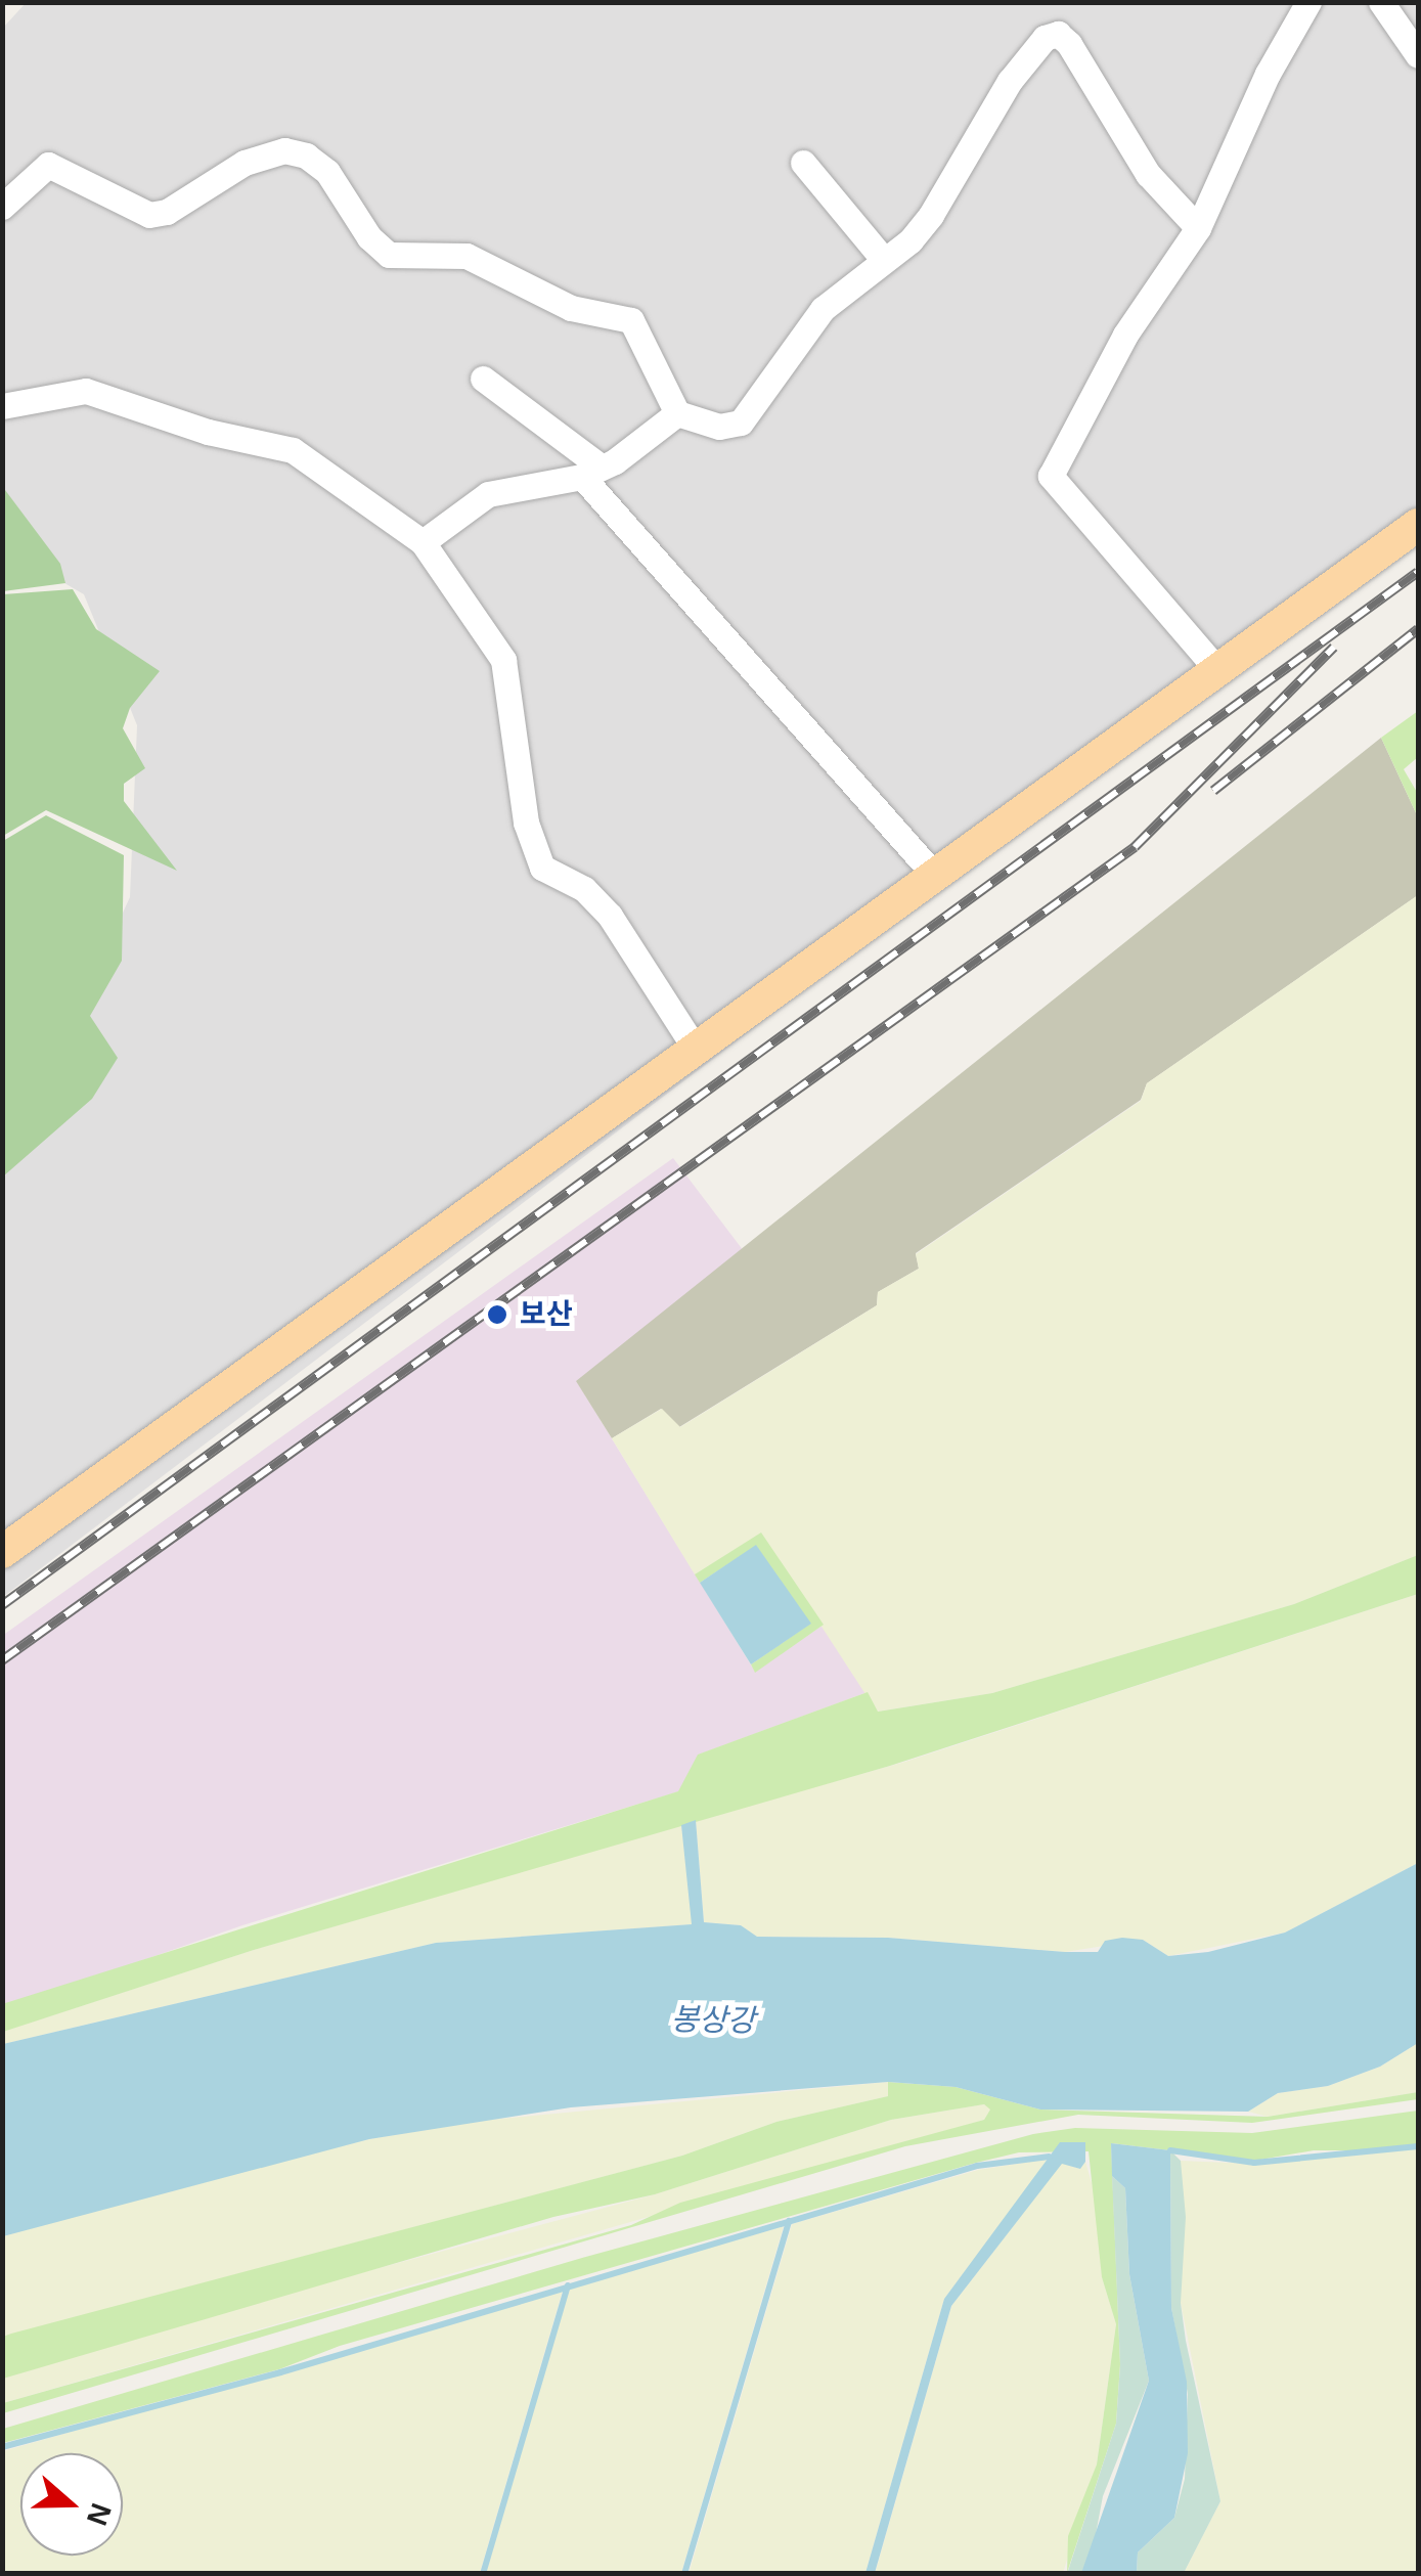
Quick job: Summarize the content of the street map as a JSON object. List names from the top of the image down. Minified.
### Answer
{"water":["봉상강"],"places":["보산"],"north":"right"}
